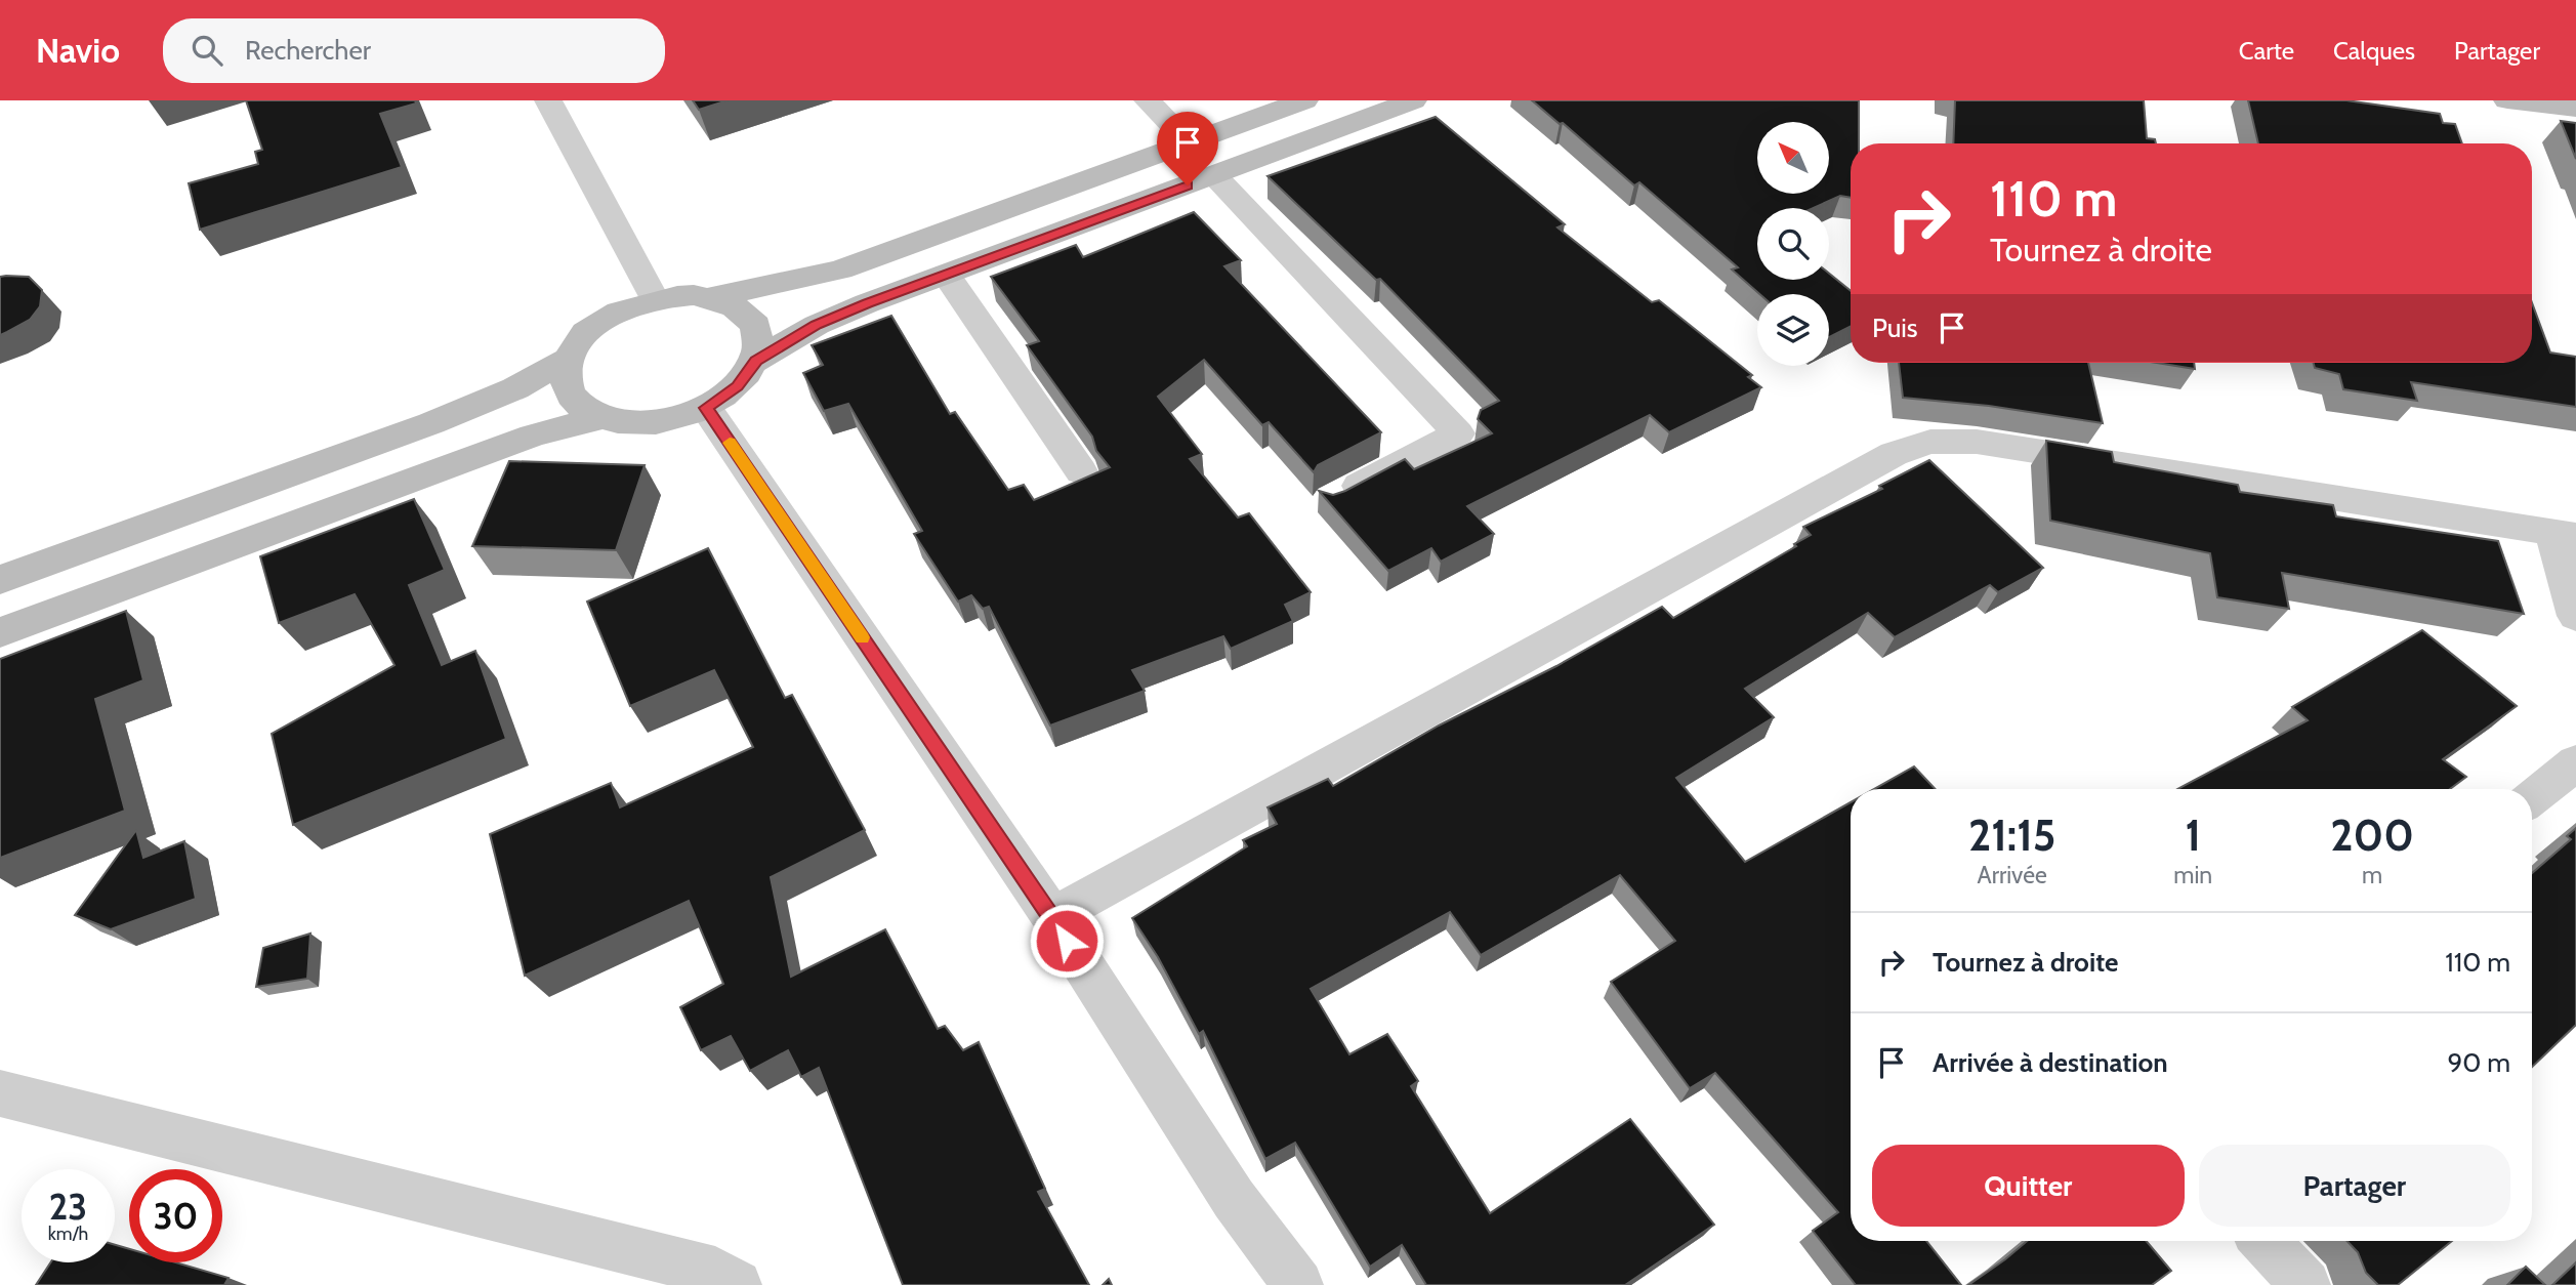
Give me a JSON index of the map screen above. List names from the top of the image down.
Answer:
{
  "north": "top left",
  "page": {
    "header": "Navio",
    "search": "Rechercher",
    "nav": ["Carte", "Calques", "Partager"],
    "turn": ["110 m", "Tournez à droite"],
    "then": "Puis",
    "eta": [
      "21:15",
      "Arrivée",
      "1",
      "min",
      "200",
      "m"
    ],
    "list": [
      {
        "name": "Tournez à droite",
        "value": "110 m"
      },
      {
        "name": "Arrivée à destination",
        "value": "90 m"
      }
    ],
    "buttons": ["Quitter", "Partager"],
    "speed": "23 km/h",
    "limit": "30"
  }
}
